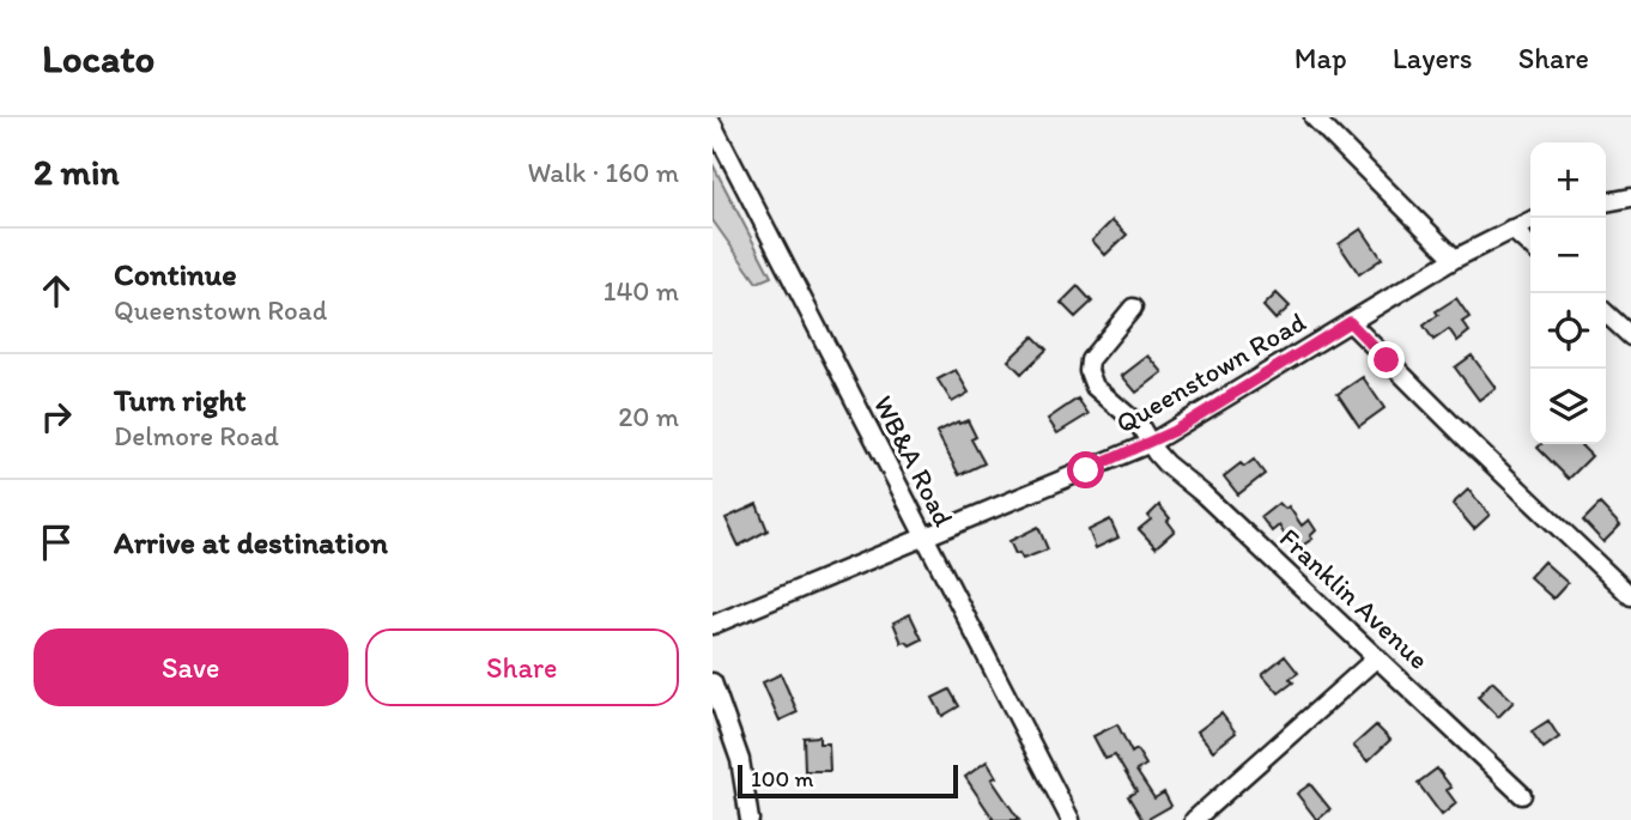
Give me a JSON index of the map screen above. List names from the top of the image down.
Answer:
{
  "streets": {
    "street": ["Queenstown Road", "WB&A Road", "Franklin Avenue"]
  },
  "crossings": [
    ["Queenstown Road", "WB&A Road"],
    ["Queenstown Road", "Franklin Avenue"]
  ],
  "scale_bar": "100 m",
  "page": {
    "header": "Locato",
    "nav": ["Map", "Layers", "Share"],
    "heading": ["2 min", "Walk · 160 m"],
    "map_buttons": ["+", "−"],
    "list": [
      ["Continue", "Queenstown Road", "140 m"],
      ["Turn right", "Delmore Road", "20 m"],
      "Arrive at destination"
    ],
    "buttons": ["Save", "Share"],
    "scale": "100 m"
  }
}
